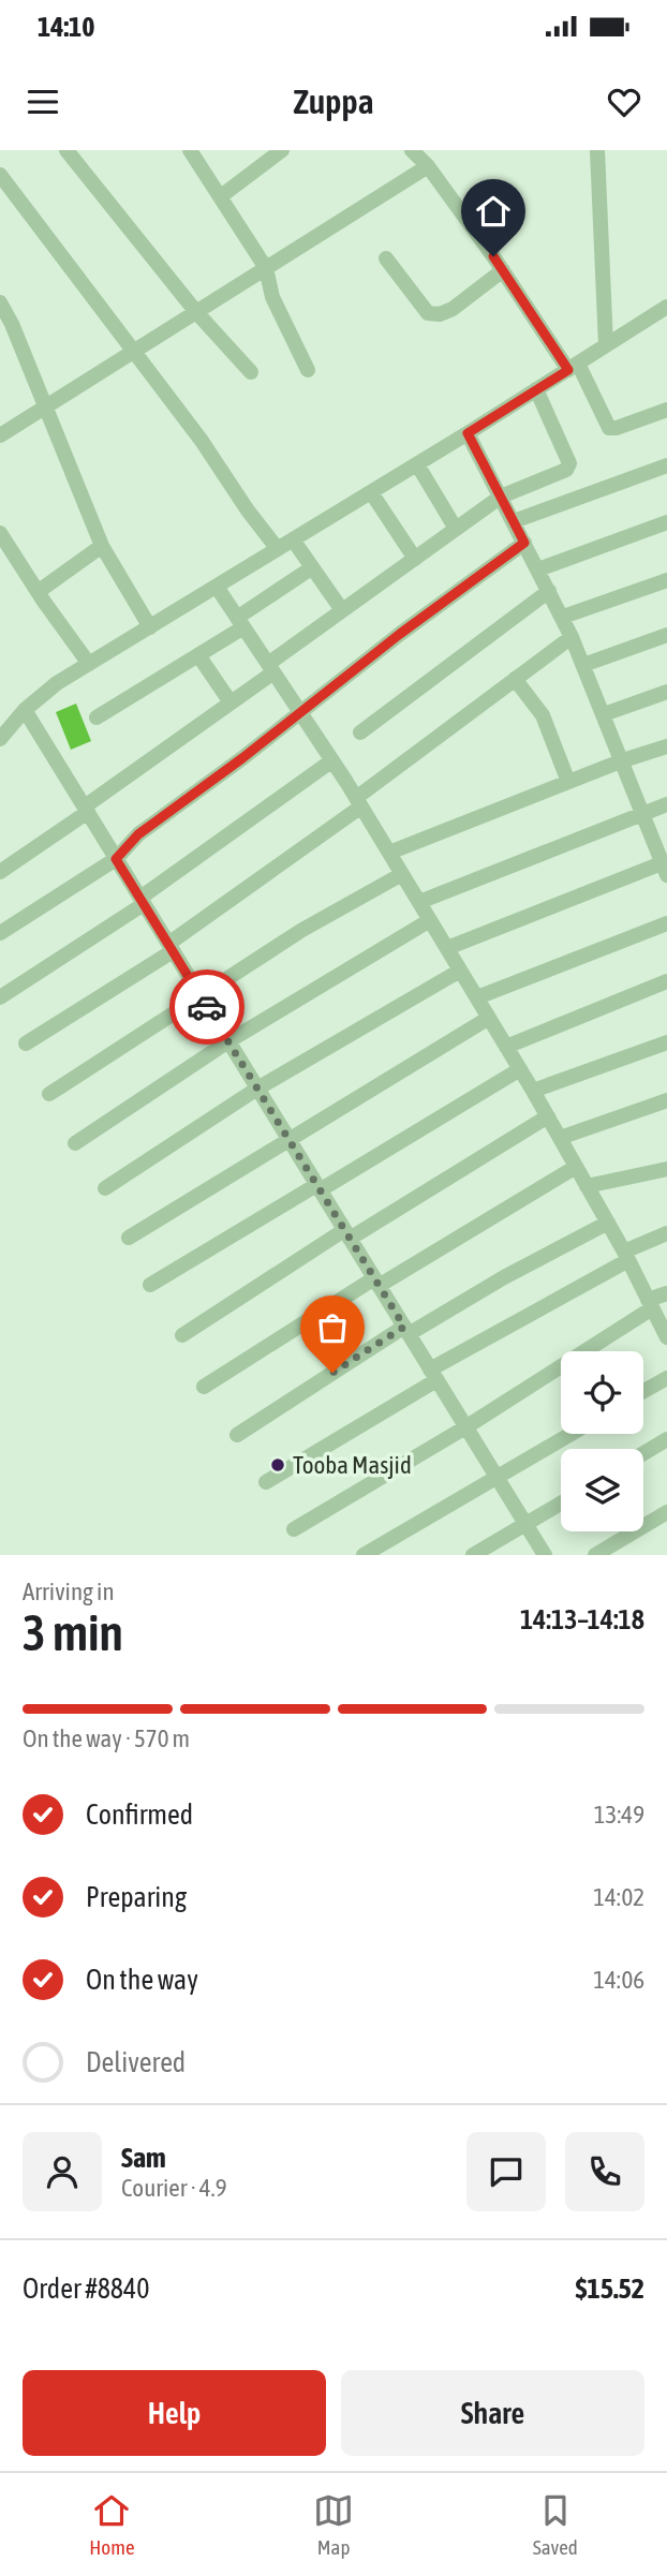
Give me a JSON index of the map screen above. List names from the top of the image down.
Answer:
{
  "places": ["Tooba Masjid"],
  "page": {
    "status": "14:10",
    "header": "Zuppa",
    "heading": ["3 min", "Arriving in", "14:13–14:18"],
    "panel": [
      "Sam",
      "Courier · 4.9",
      "Order #8840",
      "$15.52"
    ],
    "bar": "On the way · 570 m",
    "list": [
      ["Confirmed", "13:49"],
      ["Preparing", "14:02"],
      ["On the way", "14:06"],
      "Delivered"
    ],
    "buttons": ["Help", "Share"],
    "tabs": ["Home", "Map", "Saved"]
  }
}
